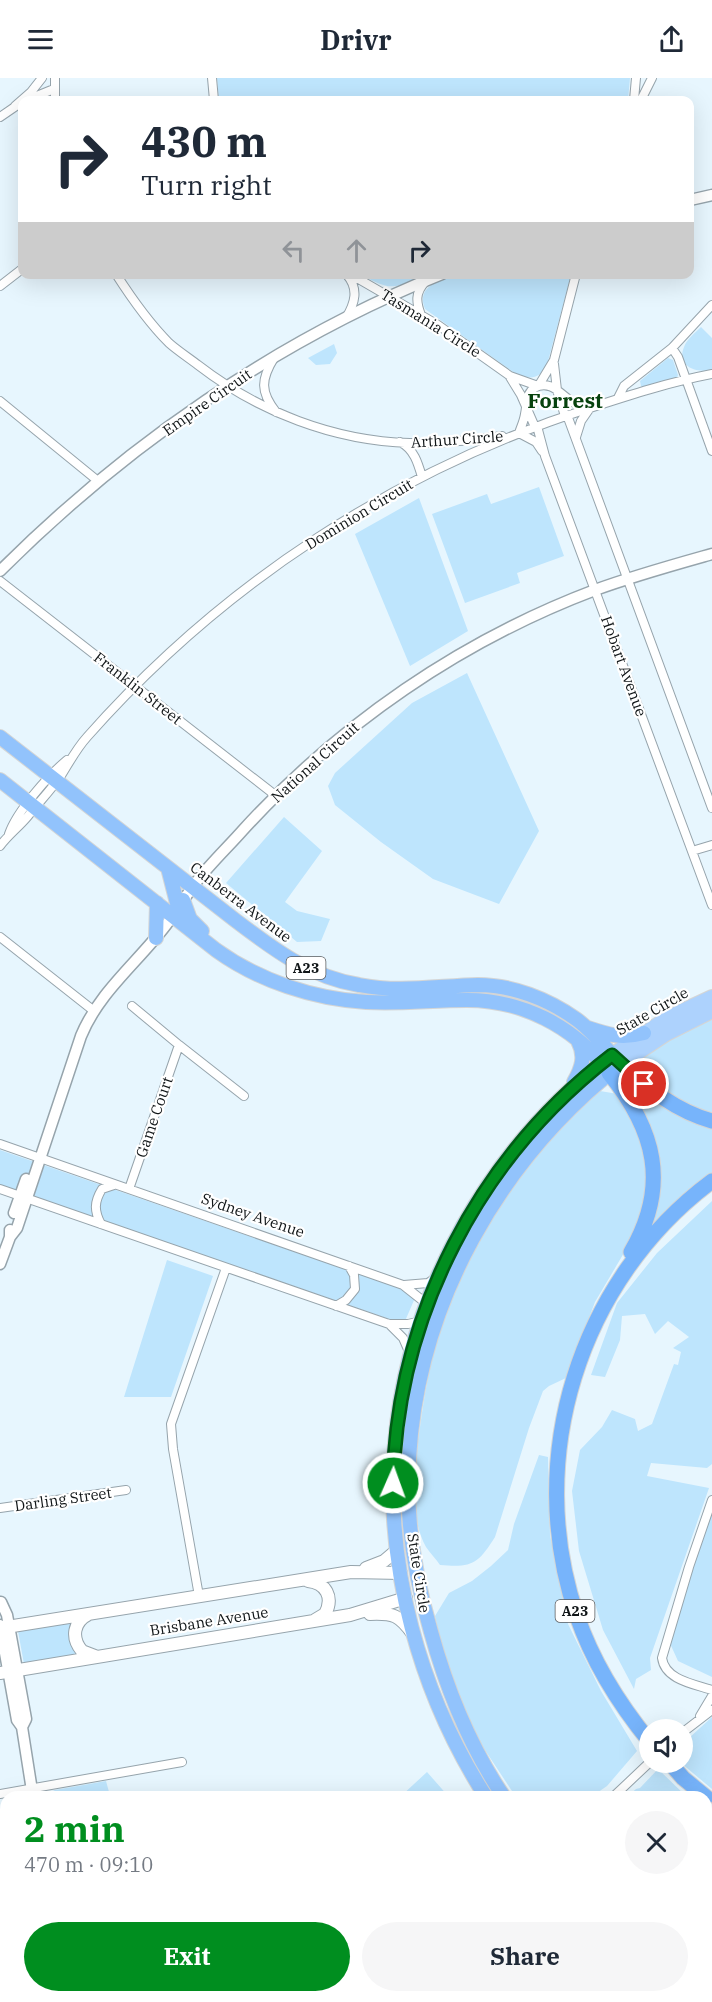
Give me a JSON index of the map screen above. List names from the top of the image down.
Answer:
{
  "streets": {
    "highway": [
      "Canberra Avenue",
      "A23",
      "State Circle",
      "Sydney Avenue",
      "Brisbane Avenue"
    ],
    "street": [
      "Tasmania Circle",
      "Empire Circuit",
      "Arthur Circle",
      "Dominion Circuit",
      "Hobart Avenue",
      "Franklin Street",
      "National Circuit",
      "Game Court",
      "Darling Street"
    ]
  },
  "crossings": [
    ["Tasmania Circle", "Empire Circuit"],
    ["Tasmania Circle", "Dominion Circuit"],
    ["Tasmania Circle", "Hobart Avenue"],
    ["Empire Circuit", "Arthur Circle"],
    ["Arthur Circle", "Dominion Circuit"],
    ["Dominion Circuit", "Hobart Avenue"],
    ["Dominion Circuit", "Franklin Street"],
    ["Dominion Circuit", "Canberra Avenue"],
    ["Hobart Avenue", "National Circuit"],
    ["Franklin Street", "National Circuit"],
    ["National Circuit", "Canberra Avenue"],
    ["National Circuit", "A23"],
    ["National Circuit", "Sydney Avenue"],
    ["Canberra Avenue", "A23"],
    ["Canberra Avenue", "State Circle"],
    ["A23", "State Circle"],
    ["State Circle", "Sydney Avenue"],
    ["State Circle", "Brisbane Avenue"],
    ["Game Court", "Sydney Avenue"]
  ],
  "districts": ["Forrest"],
  "page": {
    "header": "Drivr",
    "turn": ["430 m", "Turn right"],
    "heading": ["2 min", "470 m · 09:10"],
    "buttons": ["Exit", "Share"]
  }
}
